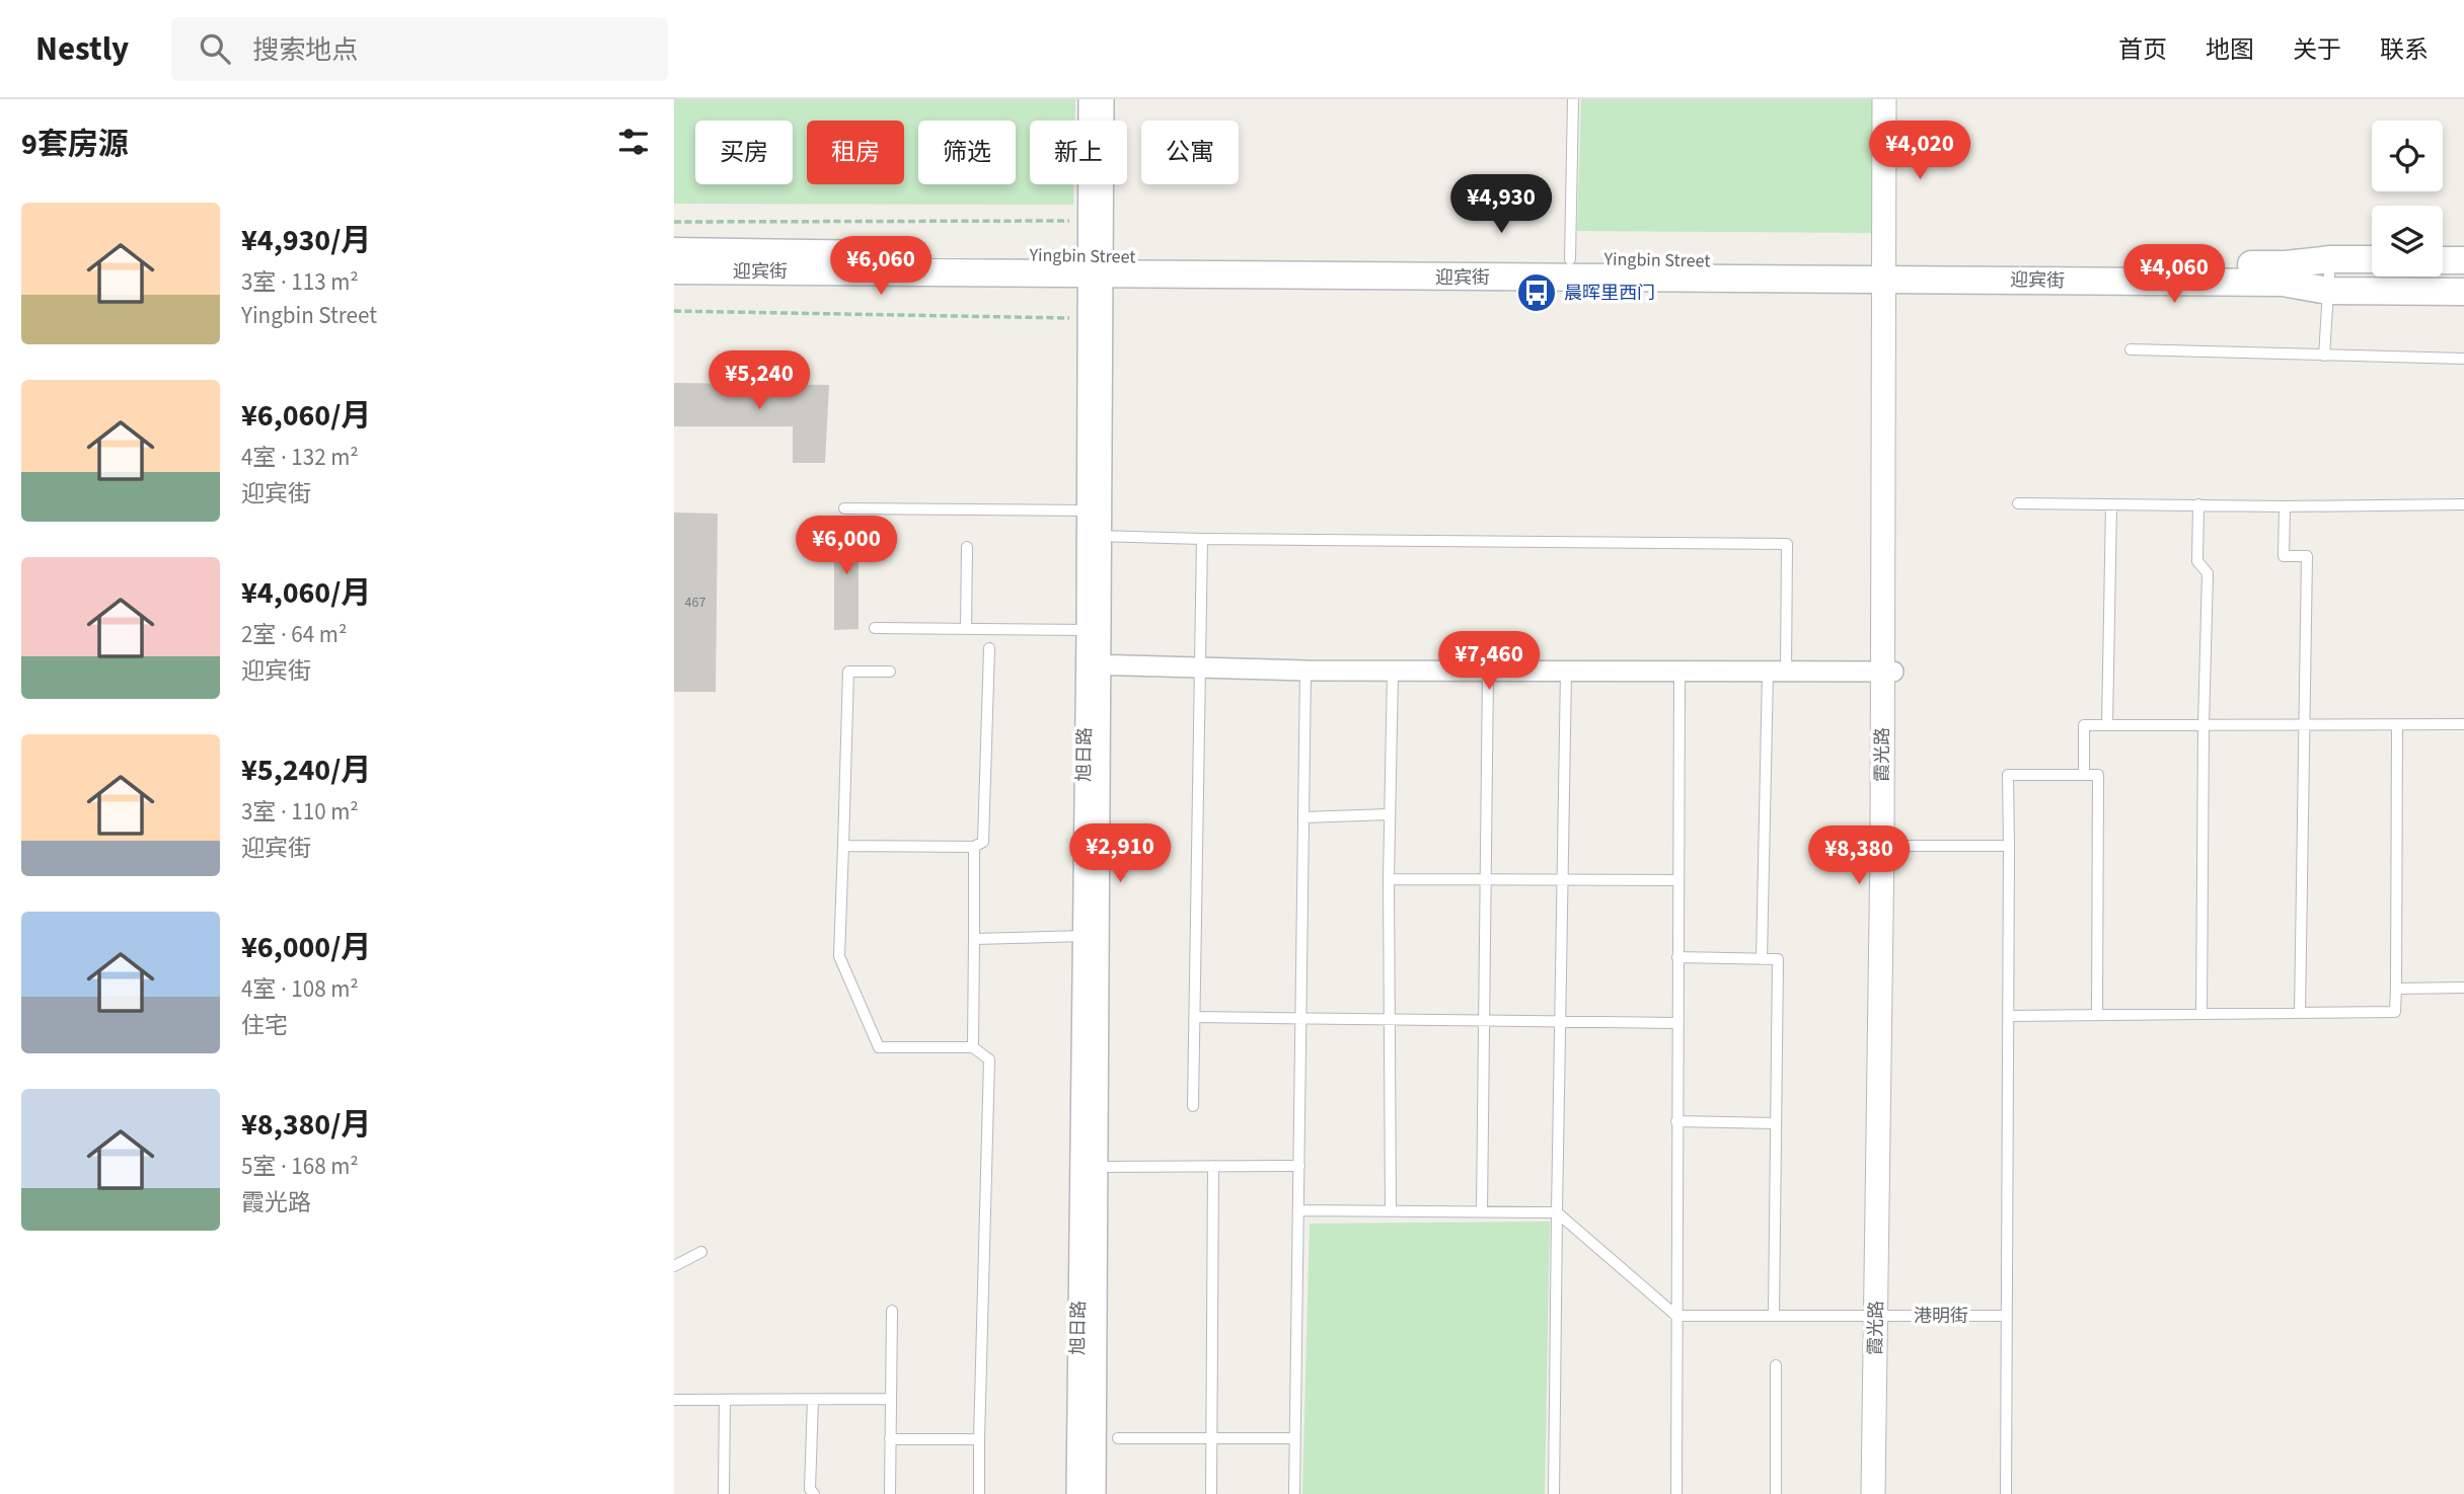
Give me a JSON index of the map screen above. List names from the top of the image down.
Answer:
{
  "streets": {
    "main road": ["Yingbin Street", "迎宾街"],
    "street": ["旭日路", "霞光路"],
    "lane": ["港明街"]
  },
  "crossings": [
    ["Yingbin Street", "迎宾街"],
    ["Yingbin Street", "旭日路"],
    ["Yingbin Street", "霞光路"],
    ["迎宾街", "旭日路"],
    ["迎宾街", "霞光路"],
    ["霞光路", "港明街"]
  ],
  "places": {
    "bus stop": ["晨晖里西门"]
  },
  "house_numbers": ["467"],
  "page": {
    "header": "Nestly",
    "search": "搜索地点",
    "nav": [
      "首页",
      "地图",
      "关于",
      "联系"
    ],
    "heading": "9套房源",
    "price": [
      "¥4,020",
      "¥4,930",
      "¥6,060",
      "¥4,060",
      "¥5,240",
      "¥6,000",
      "¥7,460",
      "¥2,910",
      "¥8,380"
    ],
    "chip": [
      "买房",
      "租房",
      "筛选",
      "新上",
      "公寓"
    ],
    "list": [
      {
        "name": "¥4,930/月",
        "note": "3室 · 113 m² · Yingbin Street"
      },
      {
        "name": "¥6,060/月",
        "note": "4室 · 132 m² · 迎宾街"
      },
      {
        "name": "¥4,060/月",
        "note": "2室 · 64 m² · 迎宾街"
      },
      {
        "name": "¥5,240/月",
        "note": "3室 · 110 m² · 迎宾街"
      },
      {
        "name": "¥6,000/月",
        "note": "4室 · 108 m² · 住宅"
      },
      {
        "name": "¥8,380/月",
        "note": "5室 · 168 m² · 霞光路"
      }
    ]
  }
}
